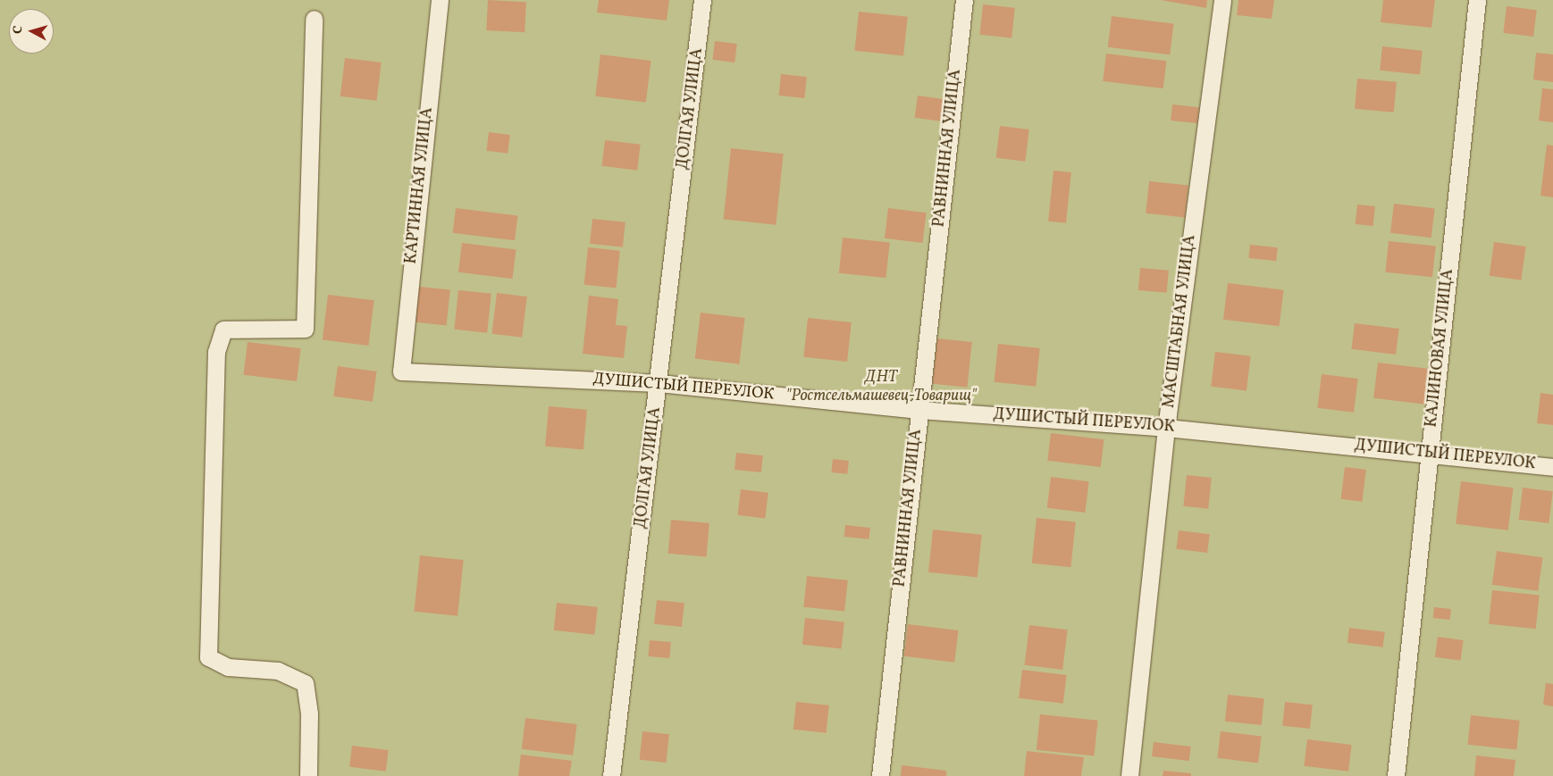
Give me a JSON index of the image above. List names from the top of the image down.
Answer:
{
  "streets": {
    "lane": [
      "ДОЛГАЯ УЛИЦА",
      "РАВНИННАЯ УЛИЦА",
      "КАРТИННАЯ УЛИЦА",
      "МАСШТАБНАЯ УЛИЦА",
      "КАЛИНОВАЯ УЛИЦА",
      "ДУШИСТЫЙ ПЕРЕУЛОК"
    ]
  },
  "crossings": [
    ["ДОЛГАЯ УЛИЦА", "ДУШИСТЫЙ ПЕРЕУЛОК"],
    ["РАВНИННАЯ УЛИЦА", "ДУШИСТЫЙ ПЕРЕУЛОК"],
    ["КАРТИННАЯ УЛИЦА", "ДУШИСТЫЙ ПЕРЕУЛОК"],
    ["МАСШТАБНАЯ УЛИЦА", "ДУШИСТЫЙ ПЕРЕУЛОК"],
    ["КАЛИНОВАЯ УЛИЦА", "ДУШИСТЫЙ ПЕРЕУЛОК"]
  ],
  "parks": ["ДНТ \"Ростсельмашевец-Товарищ\""],
  "north": "left"
}
